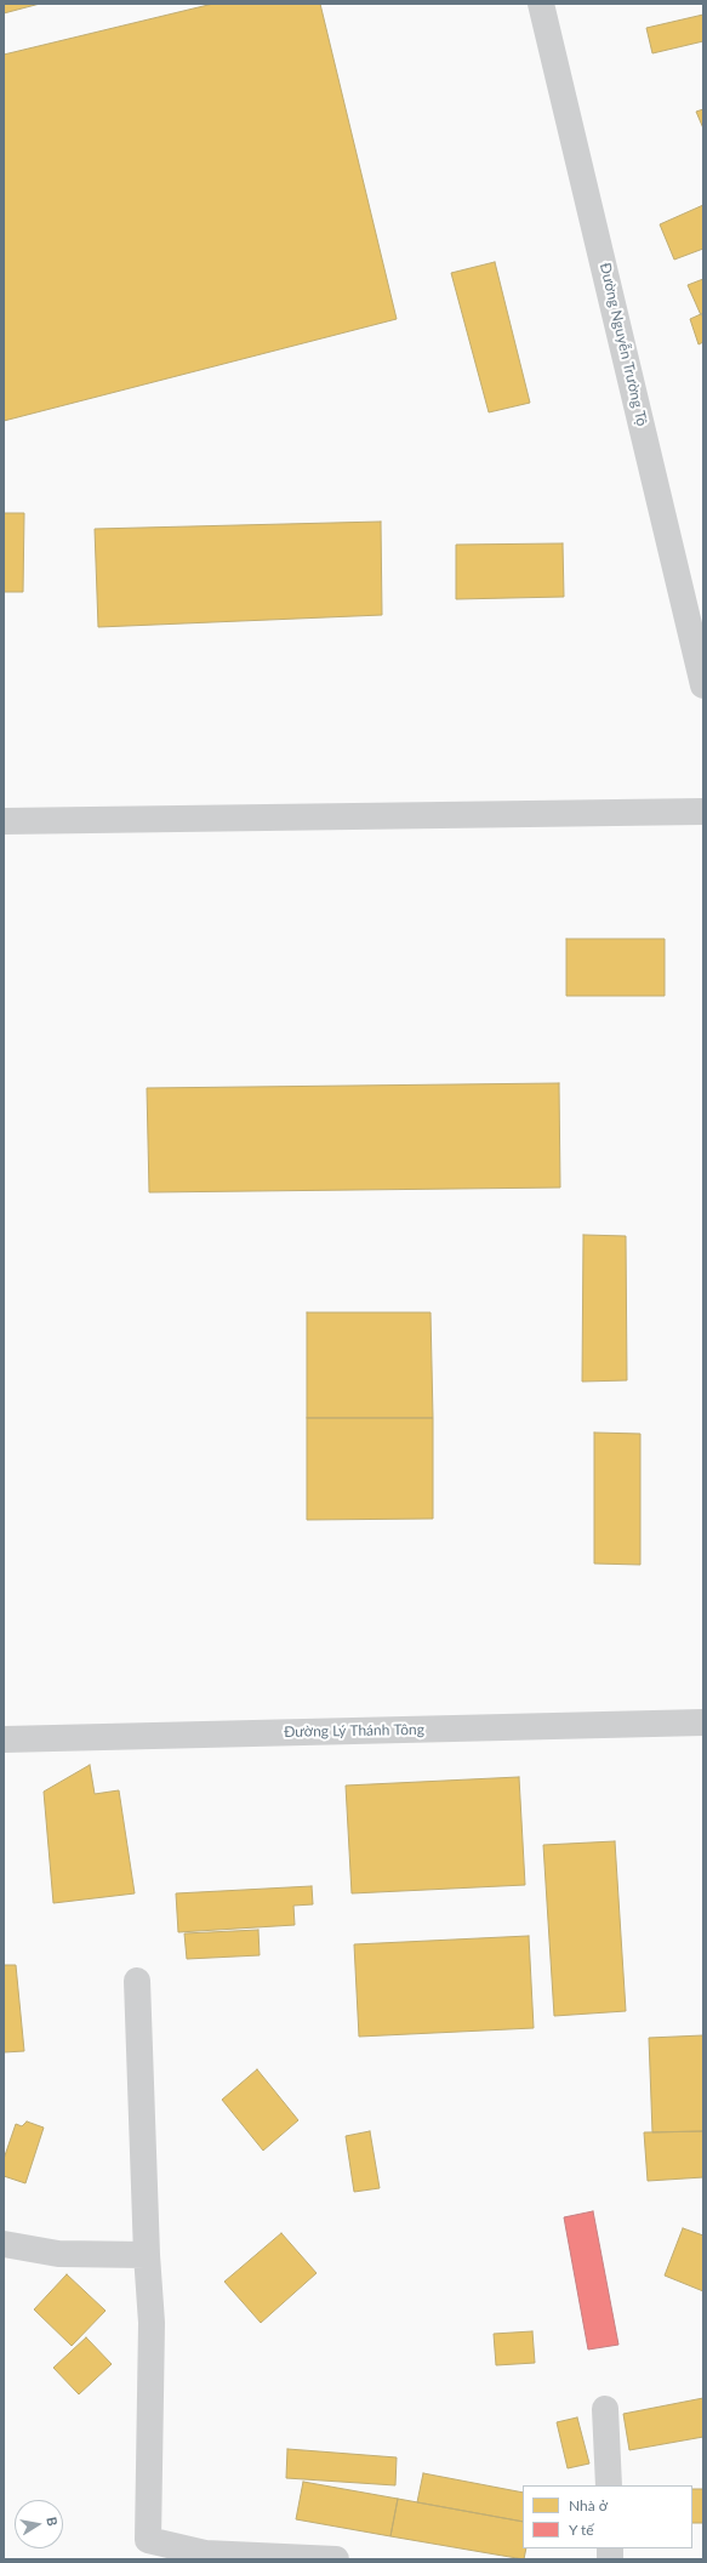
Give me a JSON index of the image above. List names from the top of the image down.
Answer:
{
  "streets": {
    "street": ["Đường Nguyễn Trường Tộ", "Đường Lý Thánh Tông"]
  },
  "legend": ["Nhà ở", "Y tế"],
  "north": "right"
}
